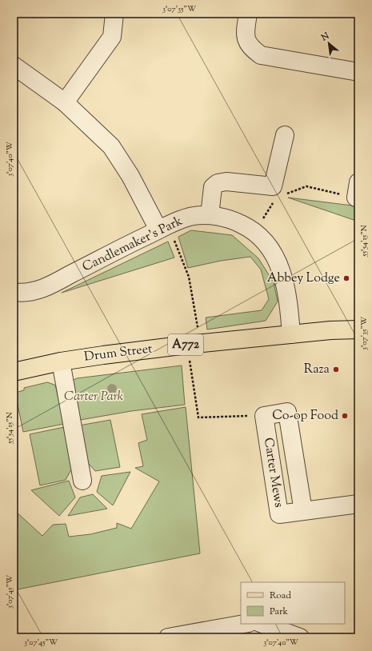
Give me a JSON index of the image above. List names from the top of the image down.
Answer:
{
  "streets": {
    "main road": ["A772", "Drum Street"],
    "street": ["Candlemaker's Park", "Carter Mews"]
  },
  "crossings": [
    ["Candlemaker's Park", "Drum Street"]
  ],
  "parks": ["Carter Park"],
  "places": ["Abbey Lodge", "Raza", "Co-op Food"],
  "legend": ["Road", "Park"],
  "north": "top left",
  "coordinates": [
    "3°07'35\"W",
    "3°07'40\"W",
    "55°54'15\"N",
    "3°07'45\"W"
  ]
}
